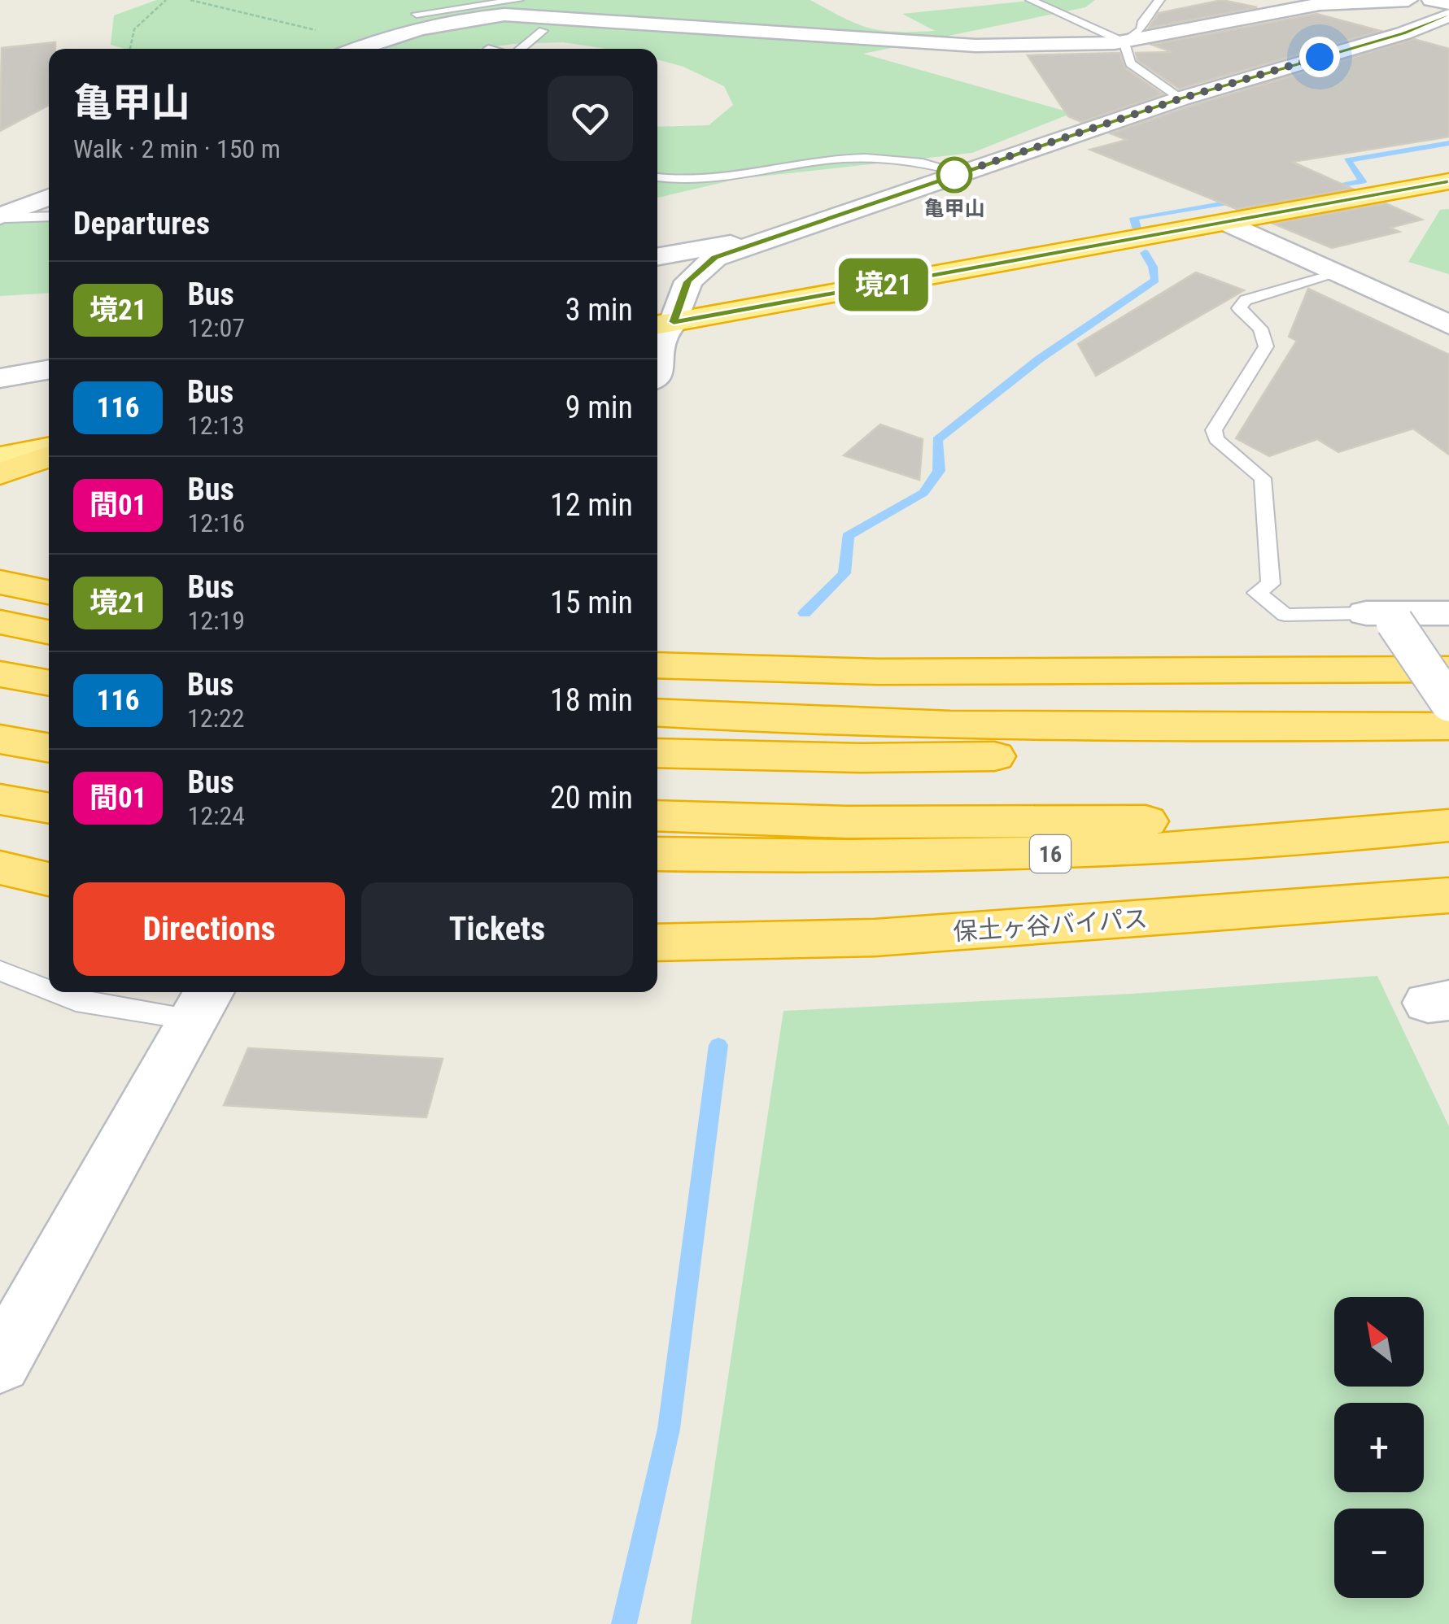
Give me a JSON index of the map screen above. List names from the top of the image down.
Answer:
{
  "streets": {
    "highway": ["16", "保土ヶ谷バイパス"]
  },
  "places": ["亀甲山"],
  "lines": ["bus line 境21"],
  "north": "top left",
  "page": {
    "on_map": "境21",
    "heading": [
      ["亀甲山", "Walk · 2 min · 150 m"],
      "Departures"
    ],
    "list": [
      {
        "mark": "境21",
        "name": "Bus",
        "note": "12:07",
        "value": "3 min"
      },
      {
        "mark": "116",
        "name": "Bus",
        "note": "12:13",
        "value": "9 min"
      },
      {
        "mark": "間01",
        "name": "Bus",
        "note": "12:16",
        "value": "12 min"
      },
      {
        "mark": "境21",
        "name": "Bus",
        "note": "12:19",
        "value": "15 min"
      },
      {
        "mark": "116",
        "name": "Bus",
        "note": "12:22",
        "value": "18 min"
      },
      {
        "mark": "間01",
        "name": "Bus",
        "note": "12:24",
        "value": "20 min"
      }
    ],
    "buttons": ["Directions", "Tickets"],
    "map_buttons": ["+", "−"]
  }
}
